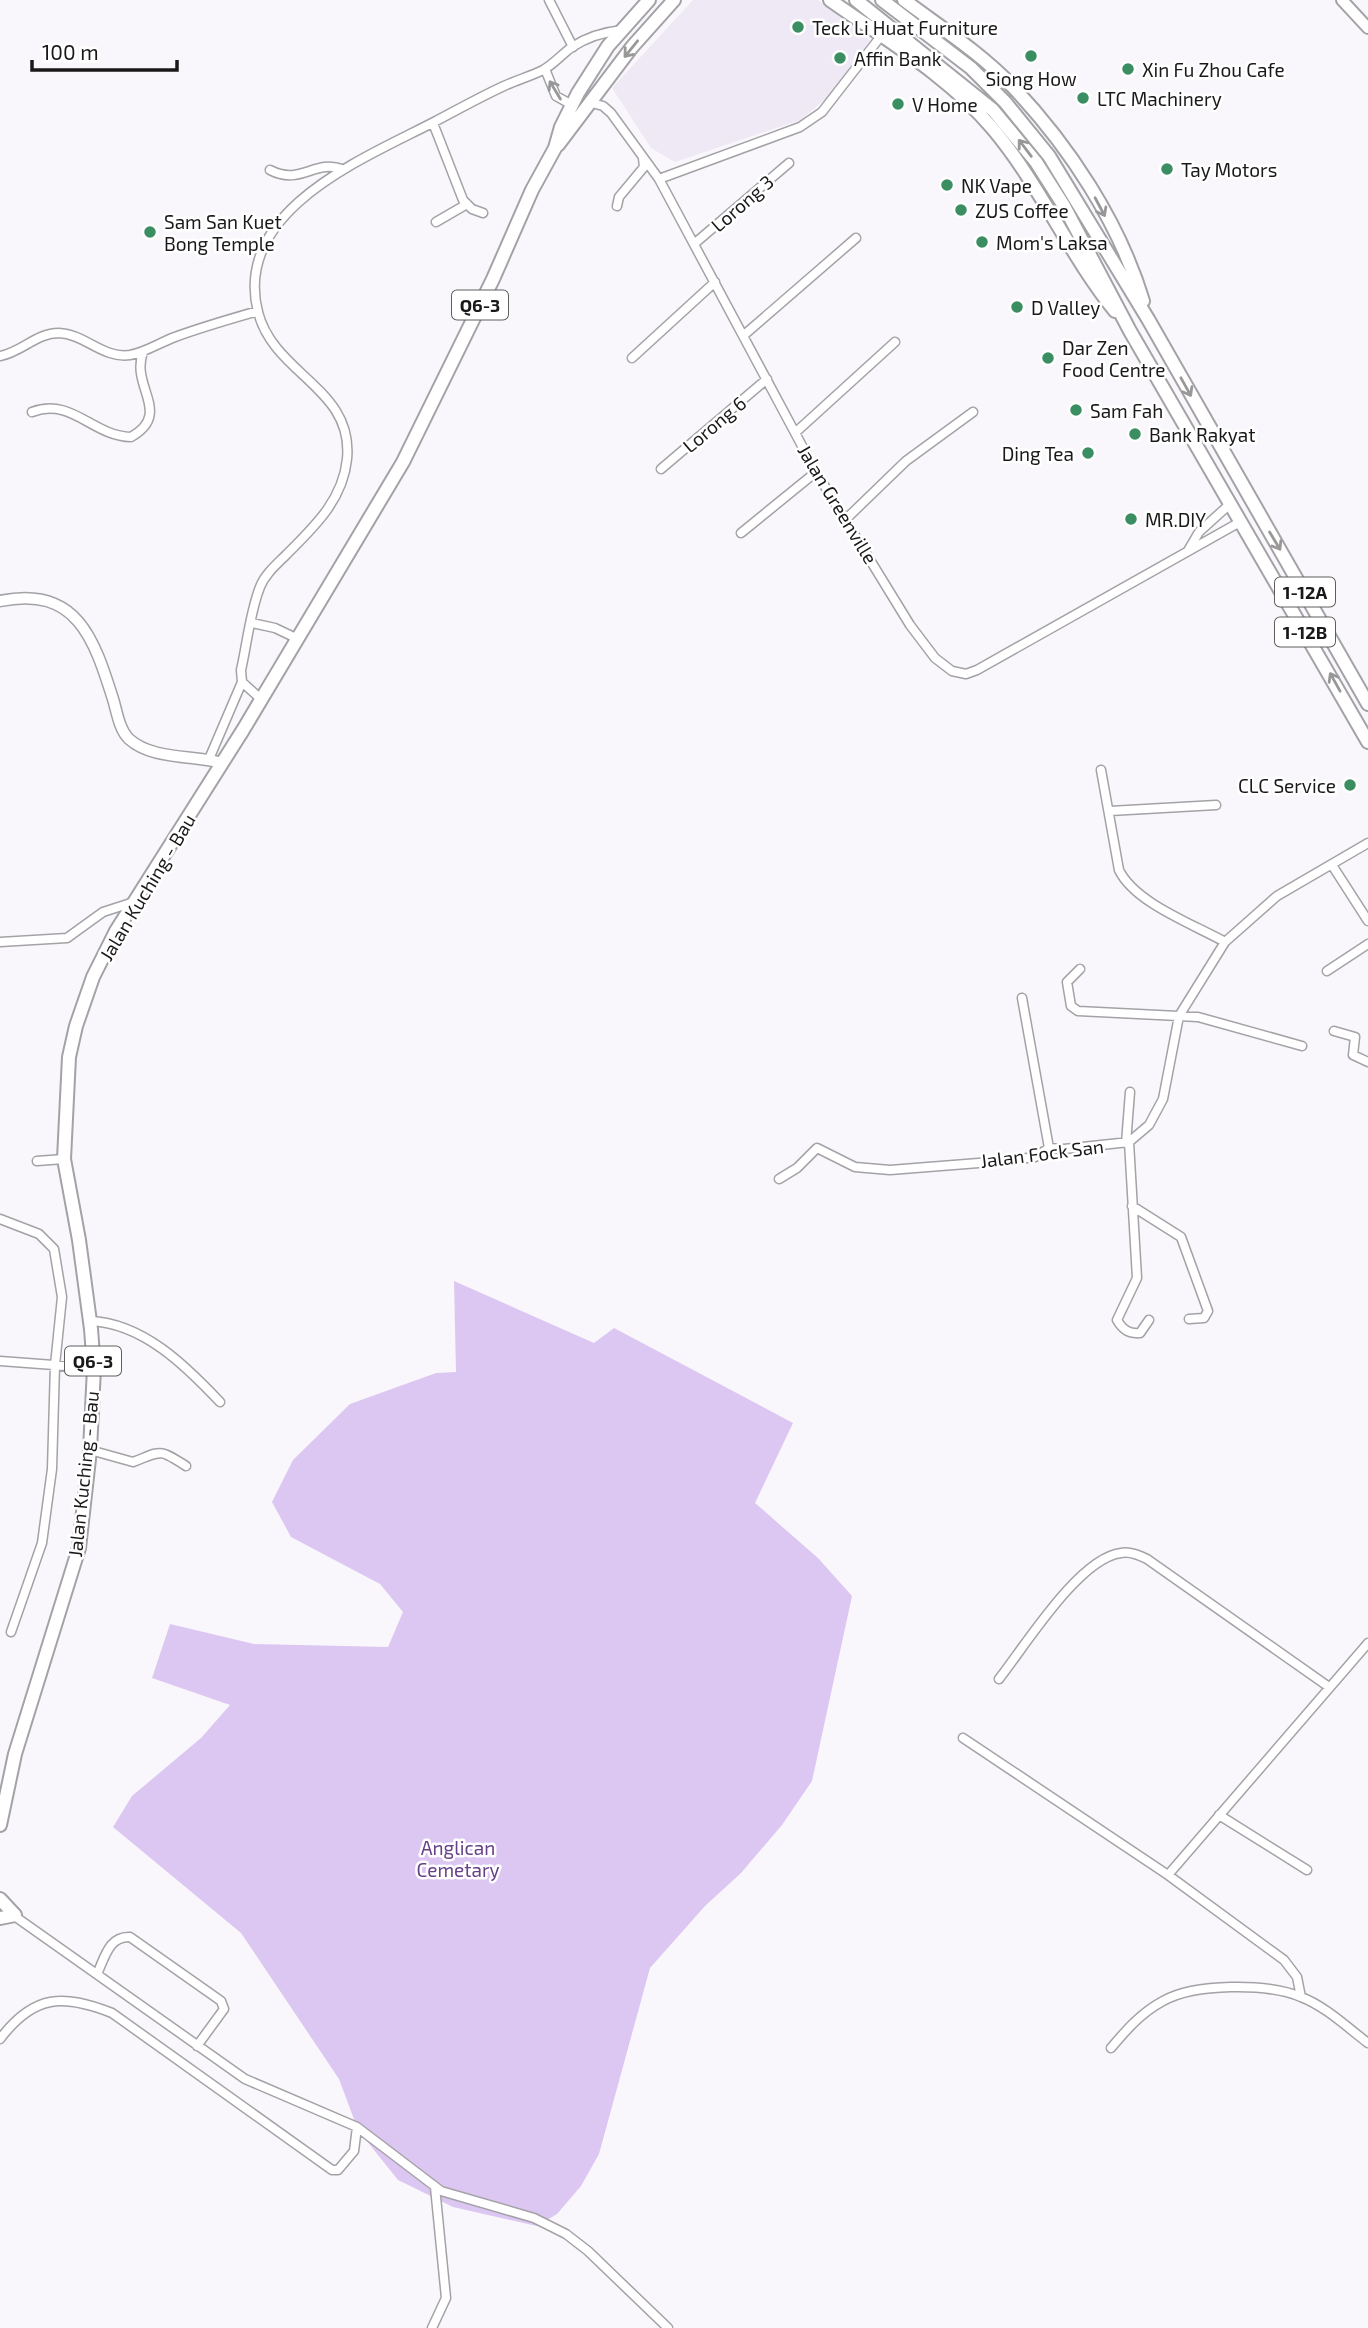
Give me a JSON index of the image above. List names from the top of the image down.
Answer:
{
  "streets": {
    "main road": [
      "Q6-3",
      "1-12A",
      "1-12B",
      "Jalan Kuching - Bau"
    ],
    "street": [
      "Lorong 3",
      "Lorong 6",
      "Jalan Greenville",
      "Jalan Fock San"
    ]
  },
  "crossings": [
    ["Lorong 3", "Jalan Greenville"],
    ["Lorong 6", "Jalan Greenville"],
    ["Jalan Greenville", "1-12B"],
    ["Jalan Greenville", "Jalan Kuching - Bau"]
  ],
  "parks": ["Anglican Cemetary"],
  "places": [
    "Teck Li Huat Furniture",
    "Siong How",
    "Affin Bank",
    "Xin Fu Zhou Cafe",
    "LTC Machinery",
    "V Home",
    "Tay Motors",
    "NK Vape",
    "ZUS Coffee",
    "Sam San Kuet Bong Temple",
    "Mom's Laksa",
    "D Valley",
    "Dar Zen Food Centre",
    "Sam Fah",
    "Bank Rakyat",
    "Ding Tea",
    "MR.DIY",
    "CLC Service"
  ],
  "scale_bar": "100 m"
}
